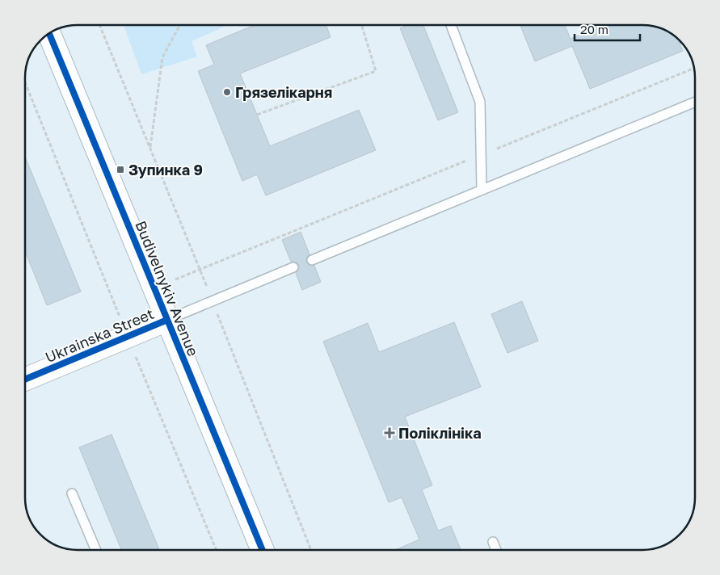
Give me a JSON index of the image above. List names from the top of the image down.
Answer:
{
  "streets": {
    "street": ["Budivelnykiv Avenue", "Ukrainska Street"]
  },
  "crossings": [
    ["Budivelnykiv Avenue", "Ukrainska Street"]
  ],
  "places": {
    "other": ["Грязелікарня"],
    "transit": ["Зупинка 9"],
    "health": ["Поліклініка"]
  },
  "scale_bar": "20 m"
}
